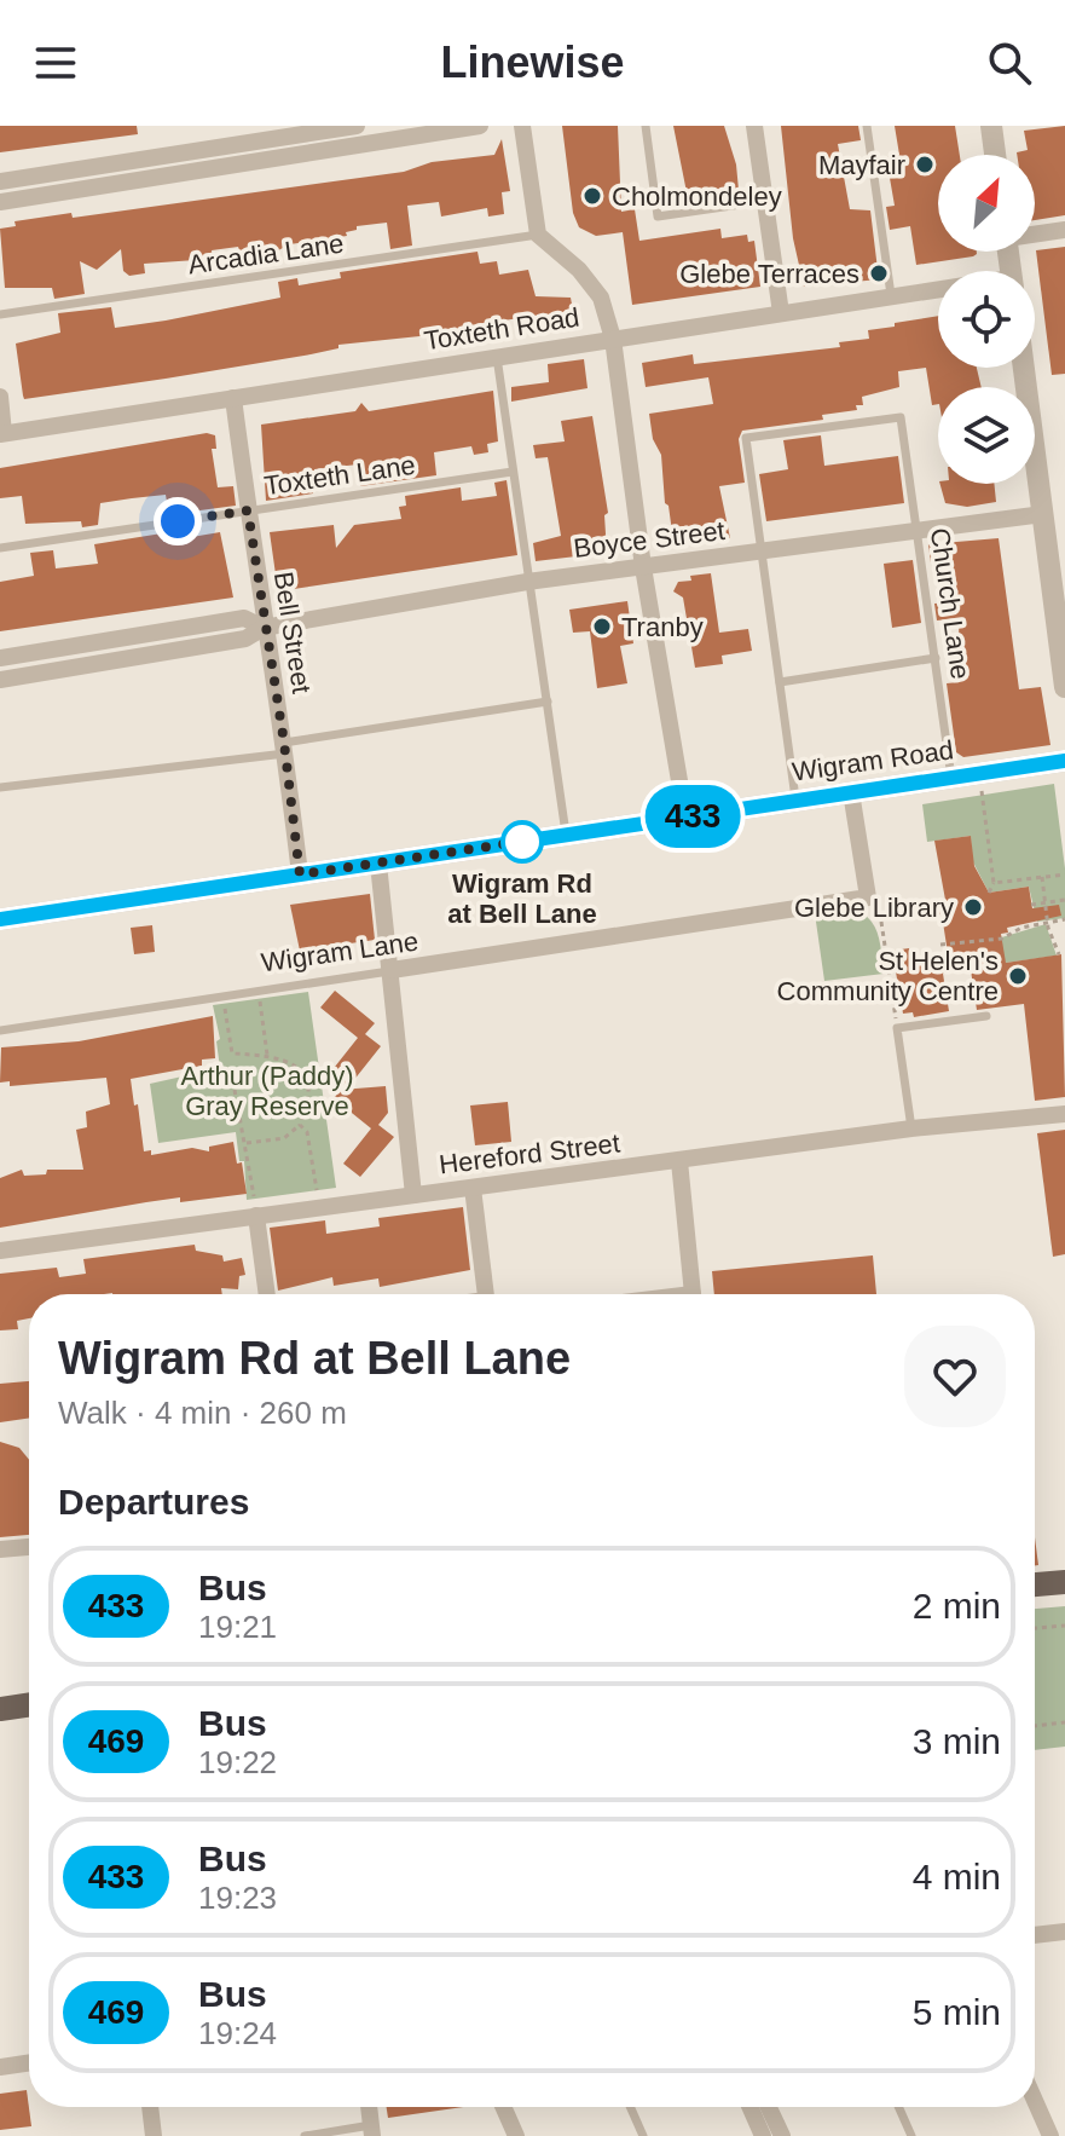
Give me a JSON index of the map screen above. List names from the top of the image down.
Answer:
{
  "streets": {
    "street": [
      "Toxteth Road",
      "Boyce Street",
      "Bell Street",
      "Wigram Road",
      "Wigram Lane",
      "Hereford Street"
    ],
    "lane": ["Arcadia Lane", "Toxteth Lane", "Church Lane"]
  },
  "crossings": [
    ["Toxteth Road", "Bell Street"],
    ["Toxteth Lane", "Bell Street"],
    ["Boyce Street", "Church Lane"],
    ["Boyce Street", "Bell Street"],
    ["Church Lane", "Wigram Road"],
    ["Bell Street", "Wigram Road"],
    ["Wigram Road", "Wigram Lane"]
  ],
  "parks": ["Arthur (Paddy) Gray Reserve"],
  "places": [
    "Mayfair",
    "Cholmondeley",
    "Glebe Terraces",
    "Tranby",
    "Wigram Rd at Bell Lane",
    "Glebe Library",
    "St Helen's Community Centre"
  ],
  "lines": ["bus line 433"],
  "north": "top right",
  "page": {
    "header": "Linewise",
    "on_map": "433",
    "heading": [
      ["Wigram Rd at Bell Lane", "Walk · 4 min · 260 m"],
      "Departures"
    ],
    "list": [
      {
        "mark": "433",
        "name": "Bus",
        "note": "19:21",
        "value": "2 min"
      },
      {
        "mark": "469",
        "name": "Bus",
        "note": "19:22",
        "value": "3 min"
      },
      {
        "mark": "433",
        "name": "Bus",
        "note": "19:23",
        "value": "4 min"
      },
      {
        "mark": "469",
        "name": "Bus",
        "note": "19:24",
        "value": "5 min"
      }
    ]
  }
}
